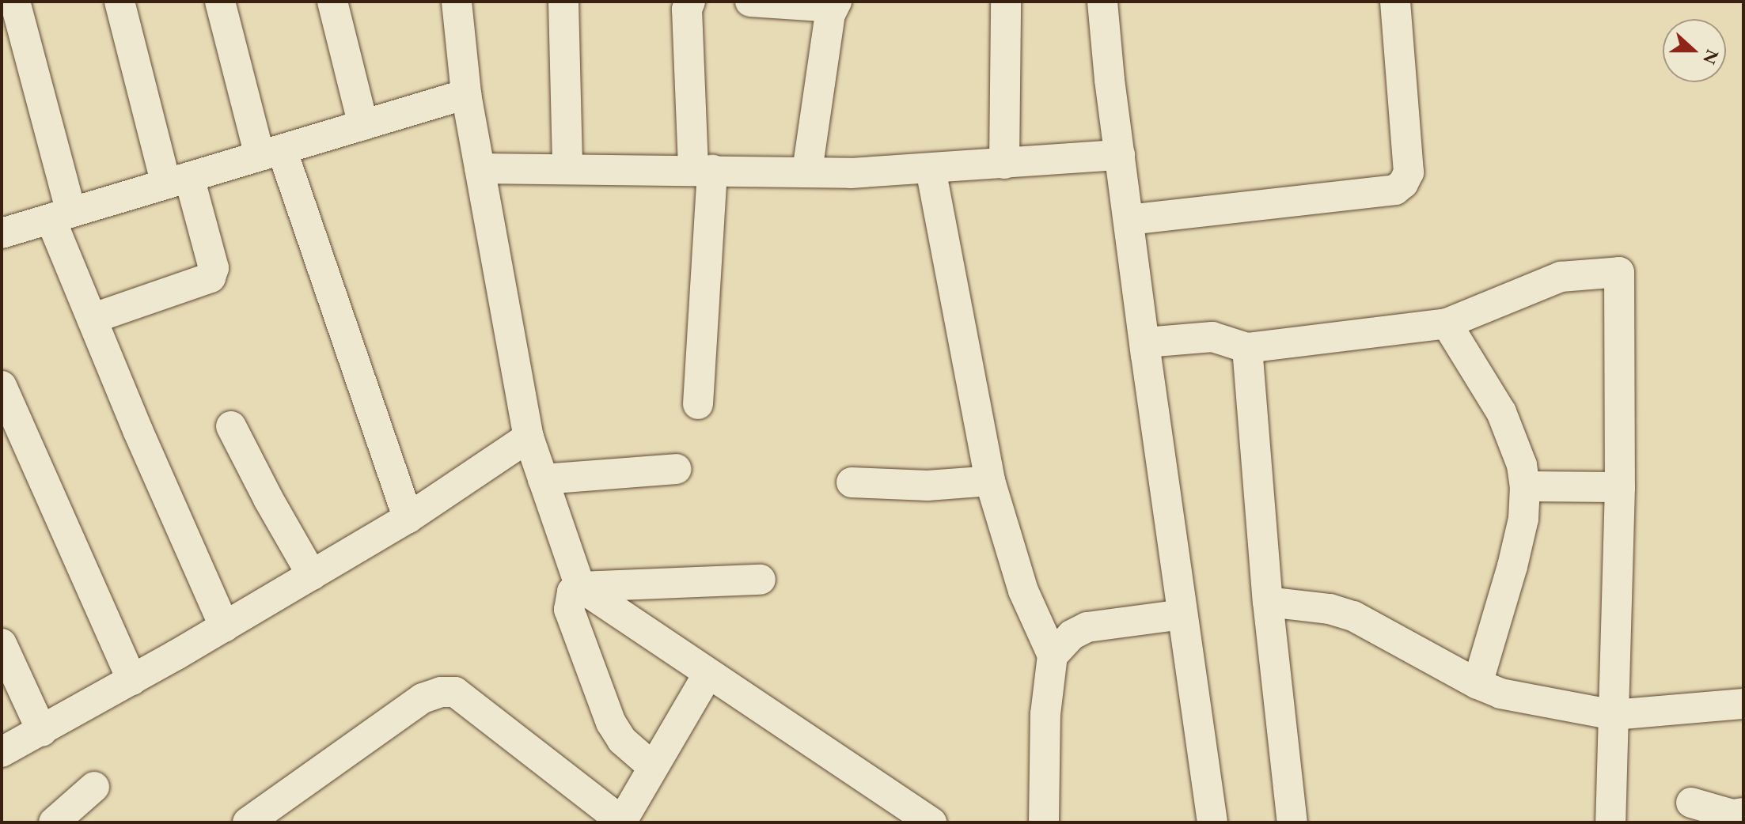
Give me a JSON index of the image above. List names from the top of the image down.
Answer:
{
  "north": "right"
}
